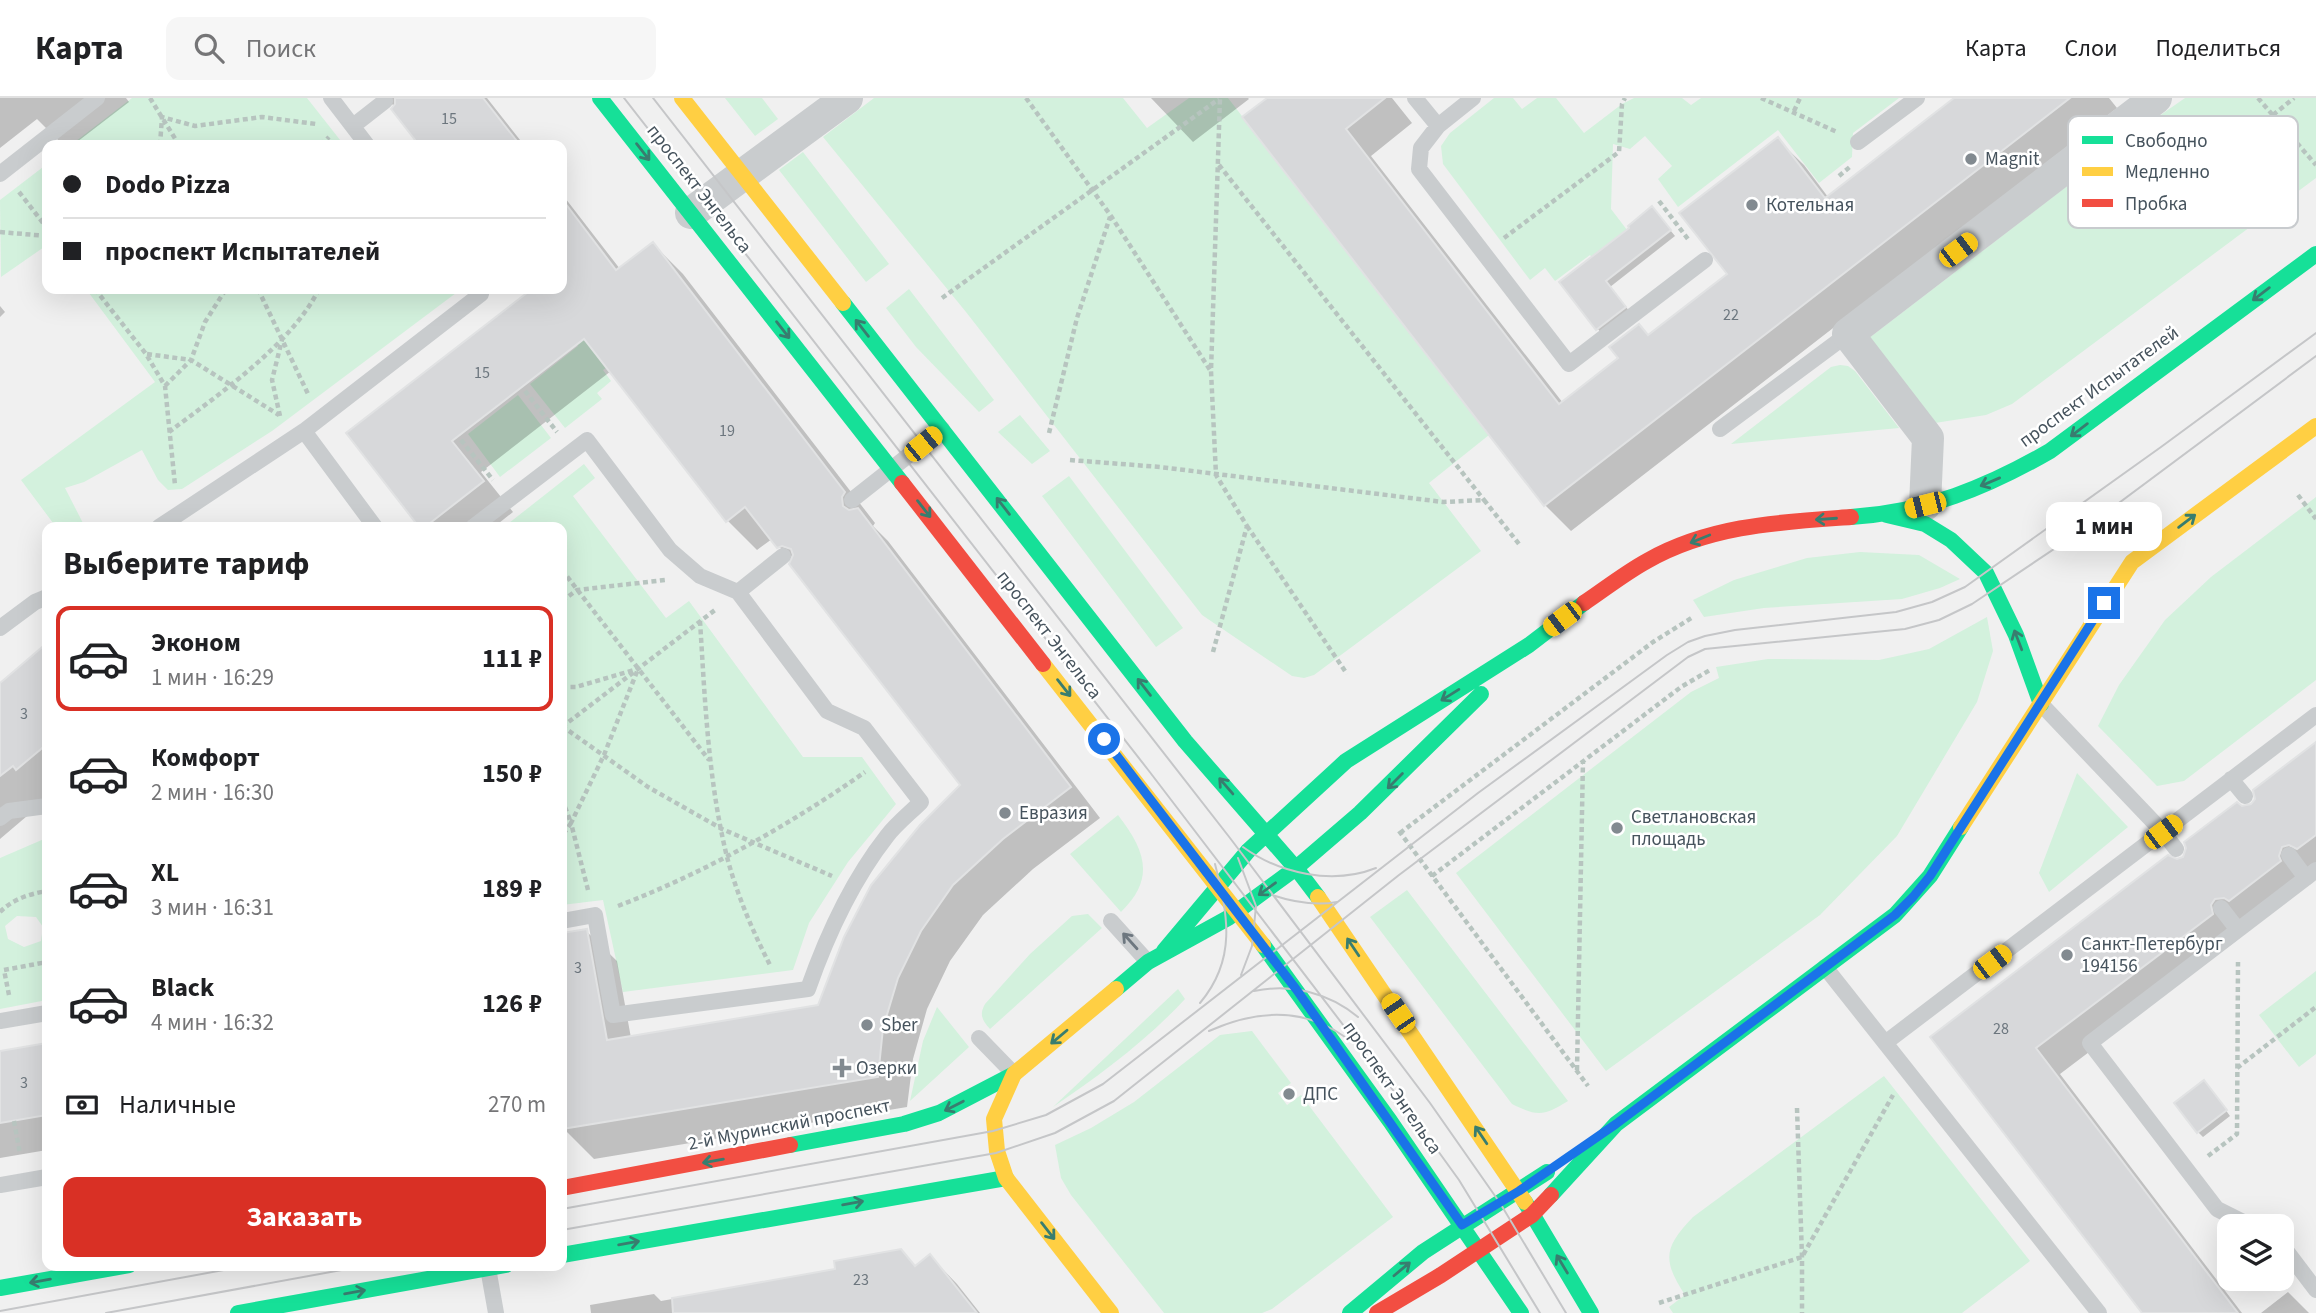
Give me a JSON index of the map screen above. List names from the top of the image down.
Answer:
{
  "streets": {
    "main road": ["проспект Энгельса", "проспект Испытателей", "2-й Муринский проспект"]
  },
  "places": {
    "other": [
      "Magnit",
      "Котельная",
      "Евразия",
      "Светлановская площадь",
      "Санкт-Петербург 194156",
      "Sber",
      "ДПС"
    ],
    "health": ["Озерки"]
  },
  "house_numbers": [
    "15",
    "22",
    "15",
    "19",
    "3",
    "3",
    "28",
    "3",
    "23"
  ],
  "legend": ["Свободно", "Медленно", "Пробка"],
  "page": {
    "header": "Карта",
    "search": "Поиск",
    "nav": ["Карта", "Слои", "Поделиться"],
    "banner": ["Dodo Pizza", "проспект Испытателей"],
    "bubble": "1 мин",
    "heading": "Выберите тариф",
    "list": [
      {
        "name": "Эконом",
        "note": "1 мин · 16:29",
        "value": "111 ₽"
      },
      {
        "name": "Комфорт",
        "note": "2 мин · 16:30",
        "value": "150 ₽"
      },
      {
        "name": "XL",
        "note": "3 мин · 16:31",
        "value": "189 ₽"
      },
      {
        "name": "Black",
        "note": "4 мин · 16:32",
        "value": "126 ₽"
      }
    ],
    "pay": ["Наличные", "270 m"],
    "buttons": "Заказать"
  }
}
